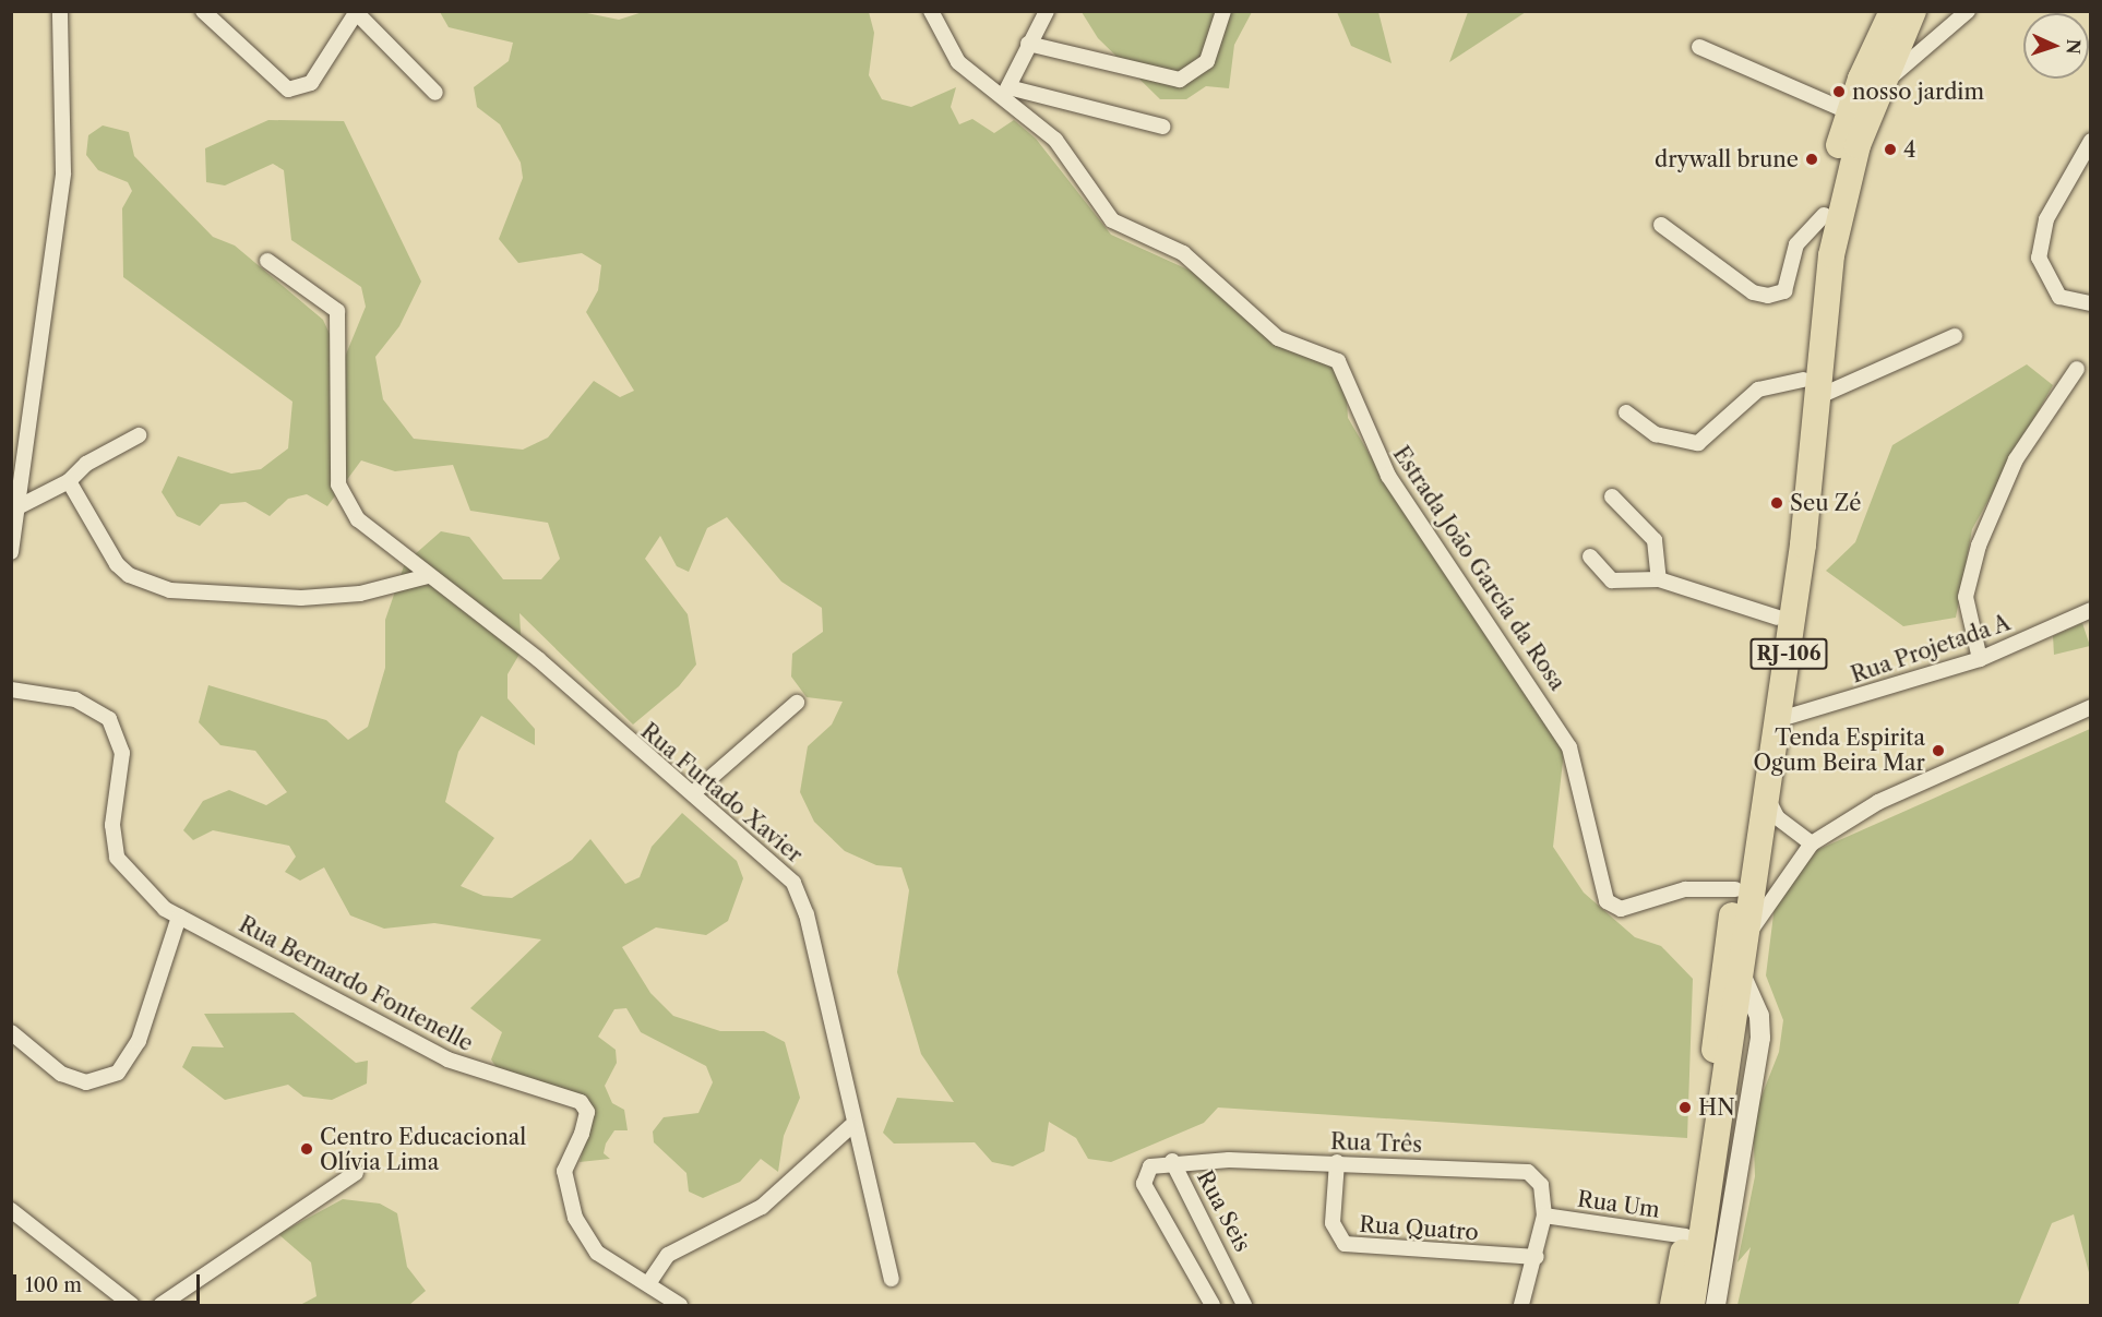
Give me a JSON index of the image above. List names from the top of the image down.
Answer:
{
  "streets": {
    "highway": ["RJ-106"],
    "street": [
      "Estrada João García da Rosa",
      "Rua Projetada A",
      "Rua Furtado Xavier",
      "Rua Bernardo Fontenelle",
      "Rua Três",
      "Rua Um",
      "Rua Seis",
      "Rua Quatro"
    ]
  },
  "crossings": [
    ["Estrada João García da Rosa", "RJ-106"],
    ["Rua Projetada A", "RJ-106"],
    ["RJ-106", "Rua Um"],
    ["Rua Três", "Rua Um"],
    ["Rua Três", "Rua Seis"],
    ["Rua Três", "Rua Quatro"]
  ],
  "places": [
    "nosso jardim",
    "4",
    "drywall brune",
    "Seu Zé",
    "Tenda Espirita Ogum Beira Mar",
    "HN",
    "Centro Educacional Olívia Lima"
  ],
  "scale_bar": "100 m",
  "north": "right"
}
